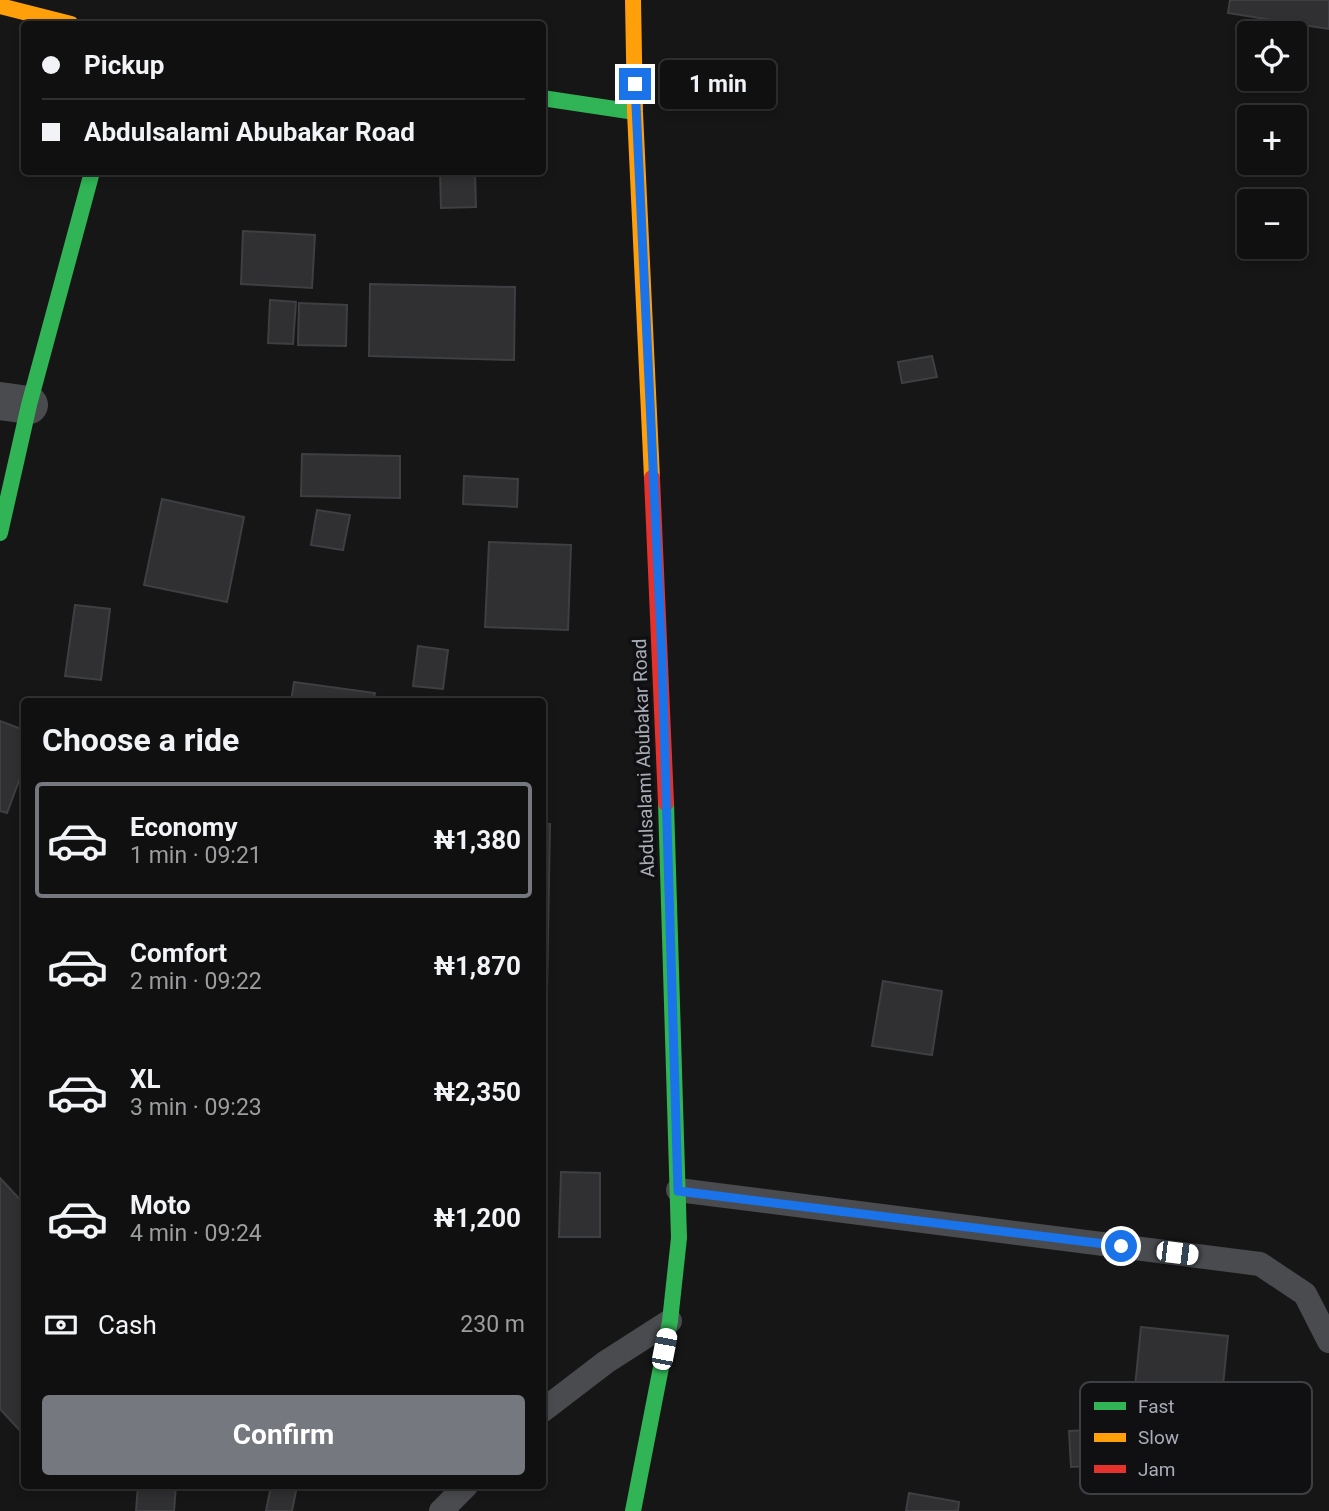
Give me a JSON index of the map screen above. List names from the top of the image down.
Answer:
{
  "streets": {
    "main road": ["Abdulsalami Abubakar Road"]
  },
  "legend": ["Fast", "Slow", "Jam"],
  "page": {
    "map_buttons": ["+", "−"],
    "banner": ["Pickup", "Abdulsalami Abubakar Road"],
    "bubble": "1 min",
    "heading": "Choose a ride",
    "list": [
      {
        "name": "Economy",
        "note": "1 min · 09:21",
        "value": "₦1,380"
      },
      {
        "name": "Comfort",
        "note": "2 min · 09:22",
        "value": "₦1,870"
      },
      {
        "name": "XL",
        "note": "3 min · 09:23",
        "value": "₦2,350"
      },
      {
        "name": "Moto",
        "note": "4 min · 09:24",
        "value": "₦1,200"
      }
    ],
    "pay": ["Cash", "230 m"],
    "buttons": "Confirm"
  }
}
